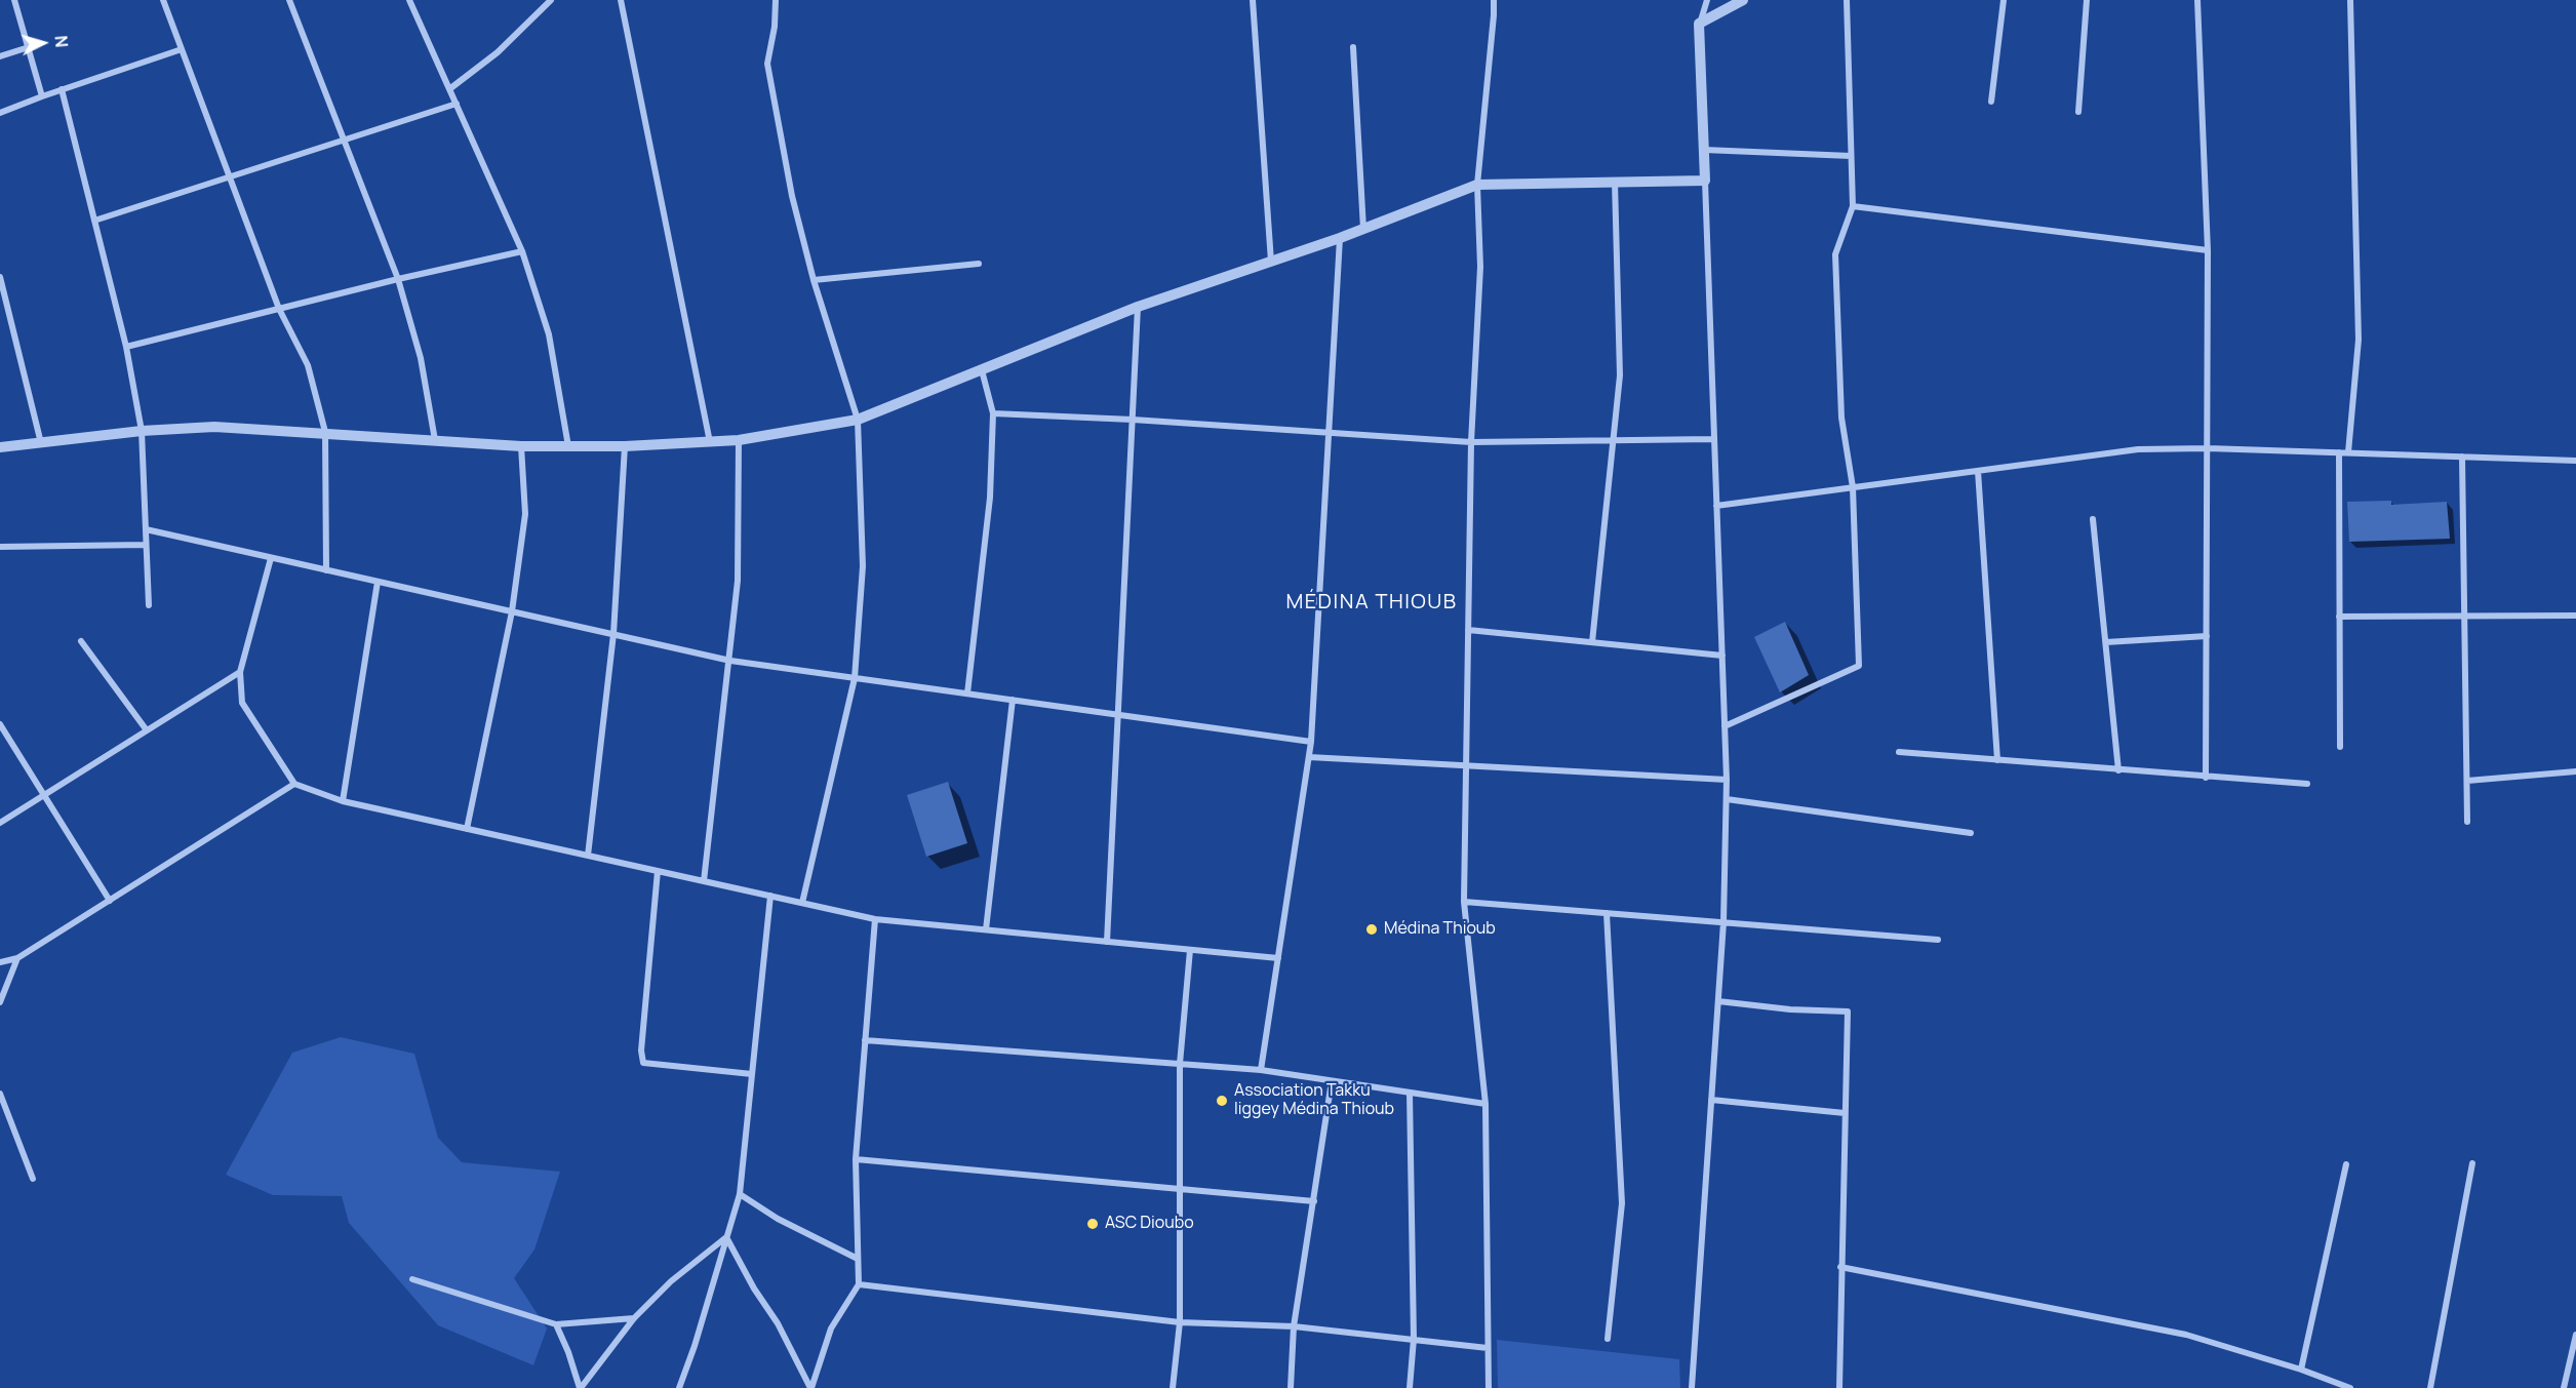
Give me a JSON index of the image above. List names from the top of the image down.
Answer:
{
  "districts": ["MÉDINA THIOUB"],
  "places": ["Médina Thioub", "Association Takku liggey Médina Thioub", "ASC Dioubo"],
  "north": "right"
}
